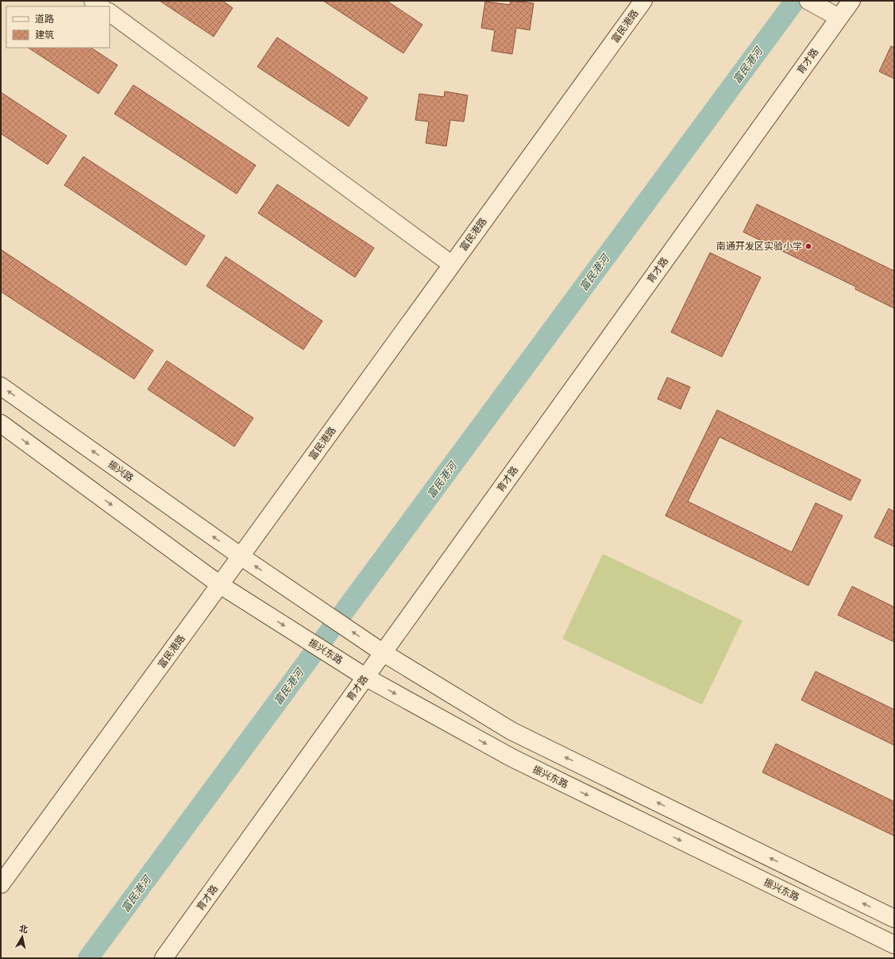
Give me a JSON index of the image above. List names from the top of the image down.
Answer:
{
  "streets": {
    "street": [
      "富民港路",
      "育才路",
      "振兴路",
      "振兴东路"
    ]
  },
  "crossings": [
    ["富民港路", "振兴路"],
    ["富民港路", "振兴东路"],
    ["育才路", "振兴东路"]
  ],
  "water": ["富民港河"],
  "places": ["南通开发区实验小学"],
  "legend": ["道路", "建筑"],
  "north": "top"
}
